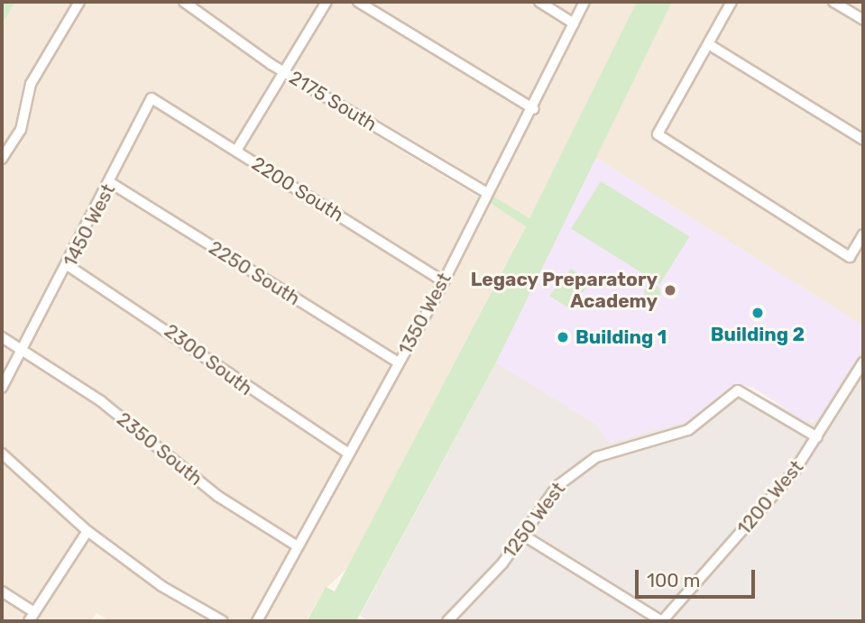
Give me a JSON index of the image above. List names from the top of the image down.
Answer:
{
  "streets": {
    "street": [
      "2175 South",
      "2200 South",
      "1450 West",
      "2250 South",
      "1350 West",
      "2300 South",
      "2350 South",
      "1200 West",
      "1250 West"
    ]
  },
  "crossings": [
    ["2175 South", "1350 West"],
    ["2200 South", "1450 West"],
    ["2200 South", "1350 West"],
    ["1450 West", "2250 South"],
    ["1450 West", "2300 South"],
    ["1450 West", "2350 South"],
    ["2250 South", "1350 West"],
    ["1350 West", "2300 South"],
    ["1350 West", "2350 South"],
    ["1200 West", "1250 West"]
  ],
  "places": ["Legacy Preparatory Academy", "Building 2", "Building 1"],
  "scale_bar": "100 m"
}
